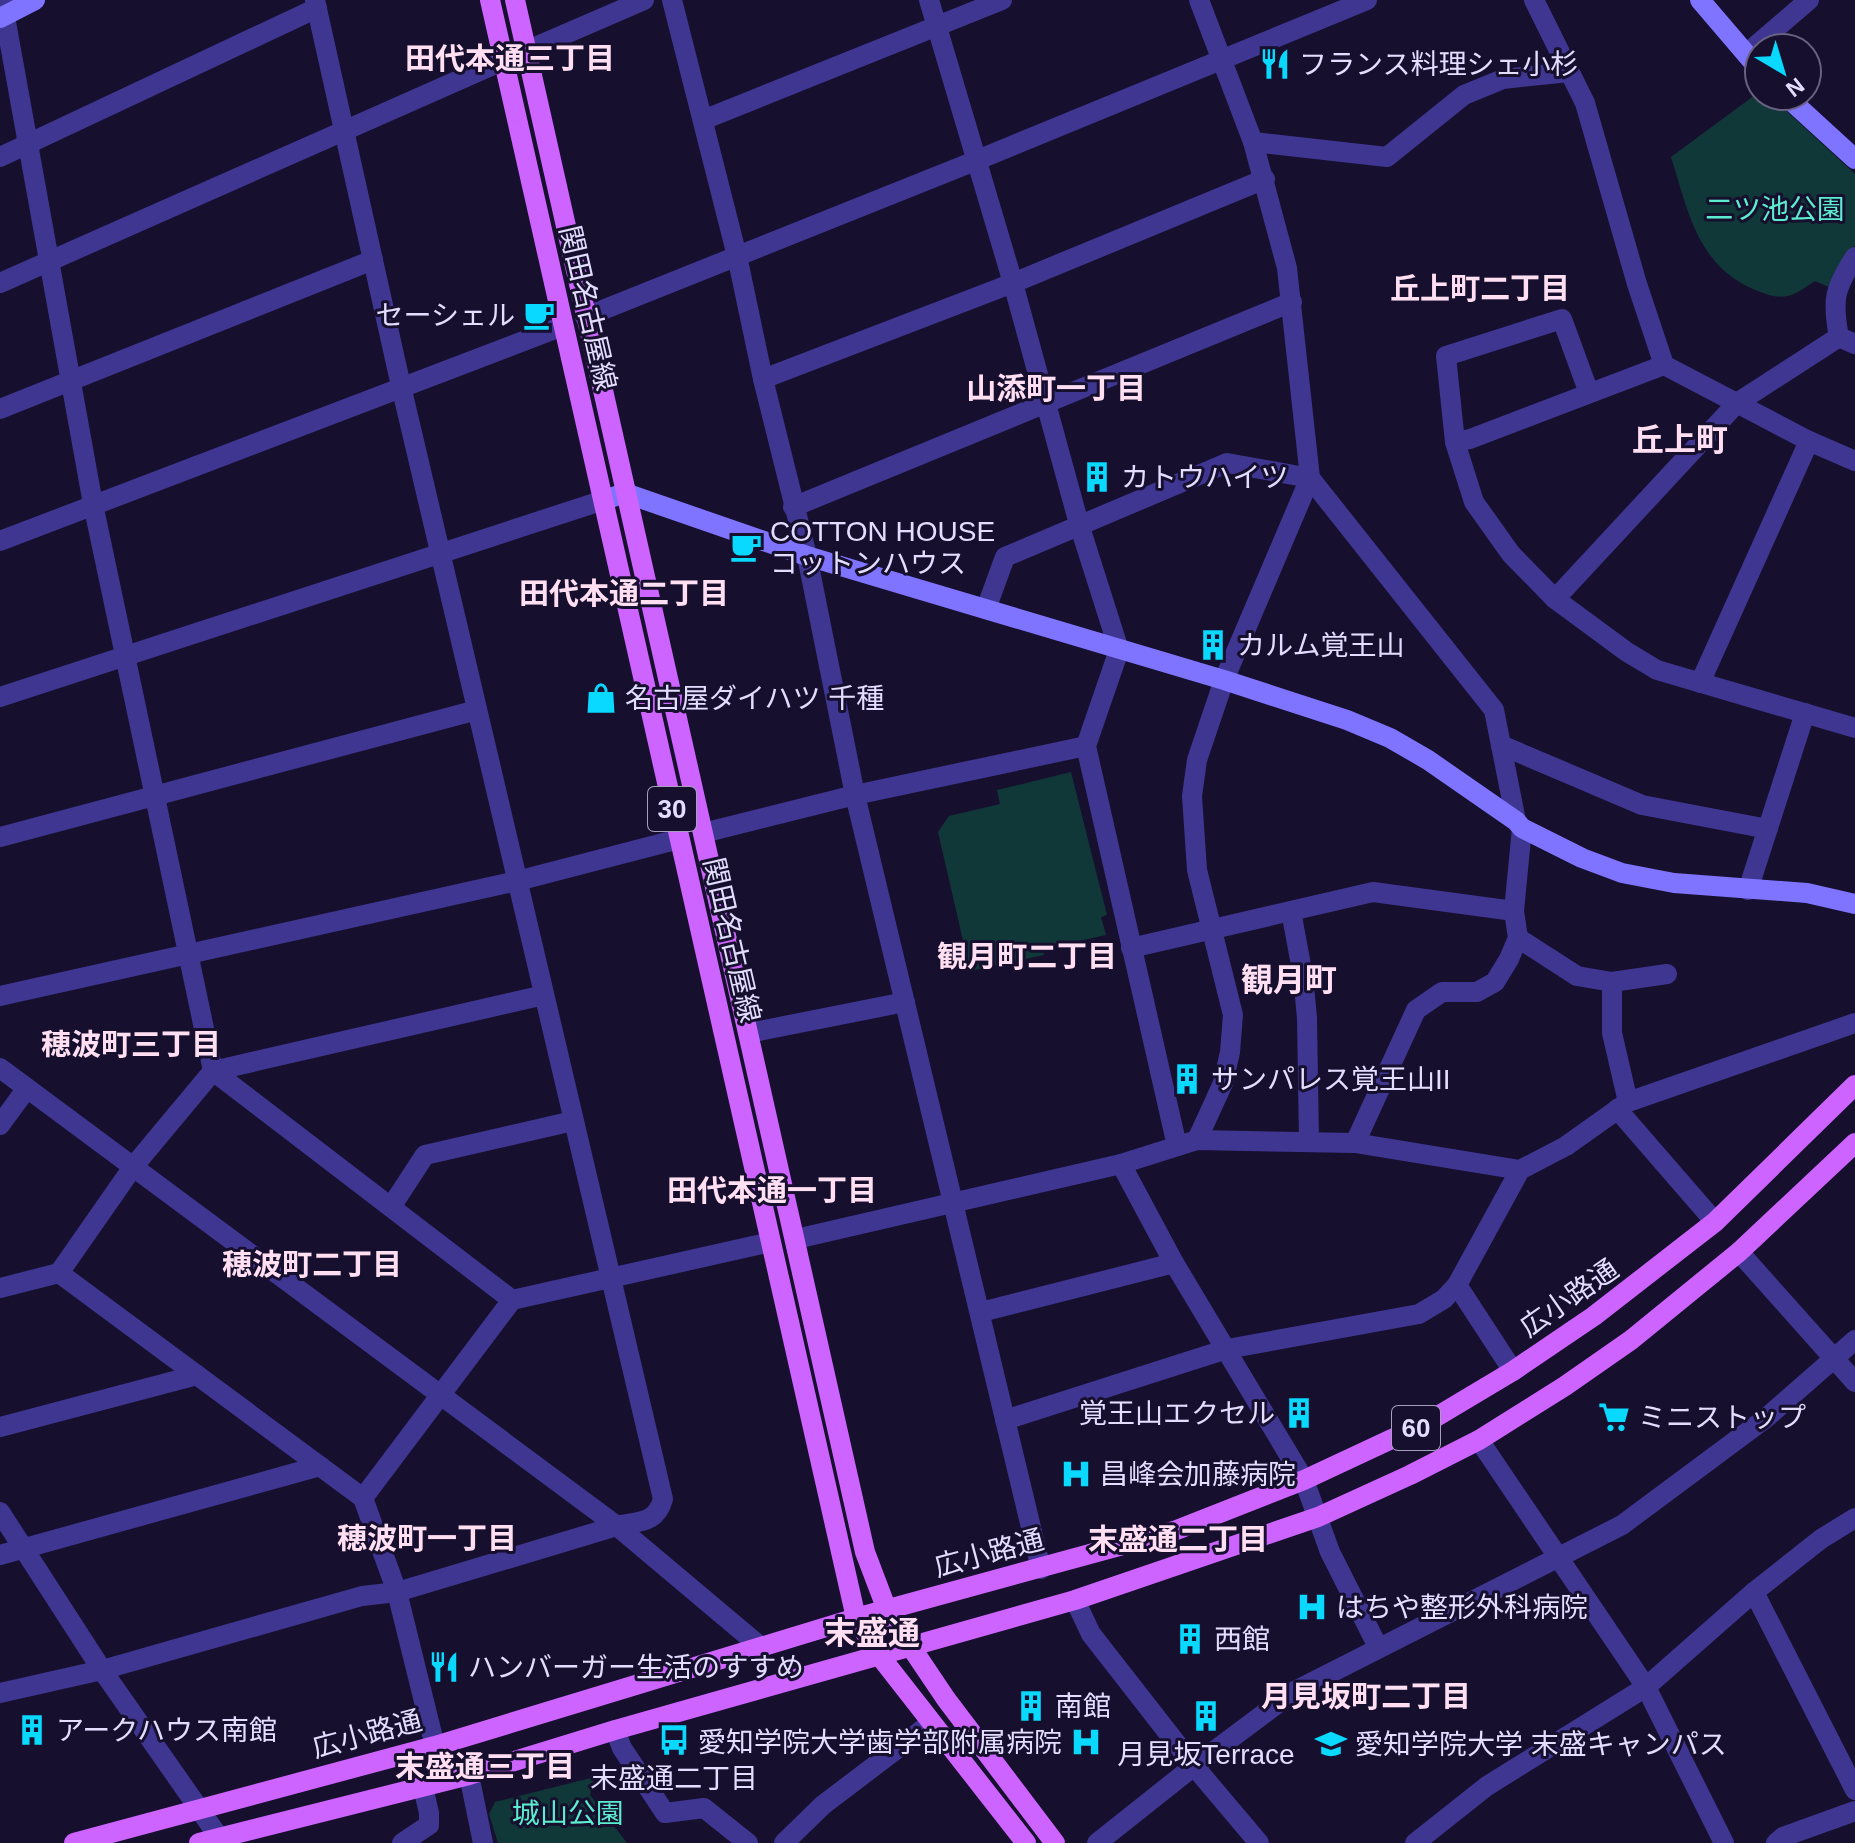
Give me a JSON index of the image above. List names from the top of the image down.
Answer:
{
  "streets": {
    "main road": [
      "関田名古屋線",
      "30",
      "広小路通",
      "60"
    ]
  },
  "crossings": [
    ["関田名古屋線", "広小路通"],
    ["関田名古屋線", "60"]
  ],
  "districts": [
    "田代本通三丁目",
    "丘上町二丁目",
    "山添町一丁目",
    "丘上町",
    "田代本通二丁目",
    "観月町二丁目",
    "観月町",
    "穂波町三丁目",
    "田代本通一丁目",
    "穂波町二丁目",
    "穂波町一丁目",
    "末盛通二丁目",
    "末盛通",
    "月見坂町二丁目",
    "末盛通三丁目"
  ],
  "parks": ["二ツ池公園", "城山公園"],
  "places": {
    "restaurant": ["フランス料理シェ小杉", "ハンバーガー生活のすすめ"],
    "cafe": ["セーシェル", "COTTON HOUSE コットンハウス"],
    "building": [
      "カトウハイツ",
      "カルム覚王山",
      "サンパレス覚王山II",
      "覚王山エクセル",
      "西館",
      "南館",
      "月見坂Terrace",
      "アークハウス南館"
    ],
    "shop": ["名古屋ダイハツ 千種"],
    "supermarket": ["ミニストップ"],
    "hospital": ["昌峰会加藤病院", "はちや整形外科病院", "愛知学院大学歯学部附属病院"],
    "bus stop": ["末盛通二丁目"],
    "school or university": ["愛知学院大学 末盛キャンパス"]
  },
  "north": "bottom right"
}
